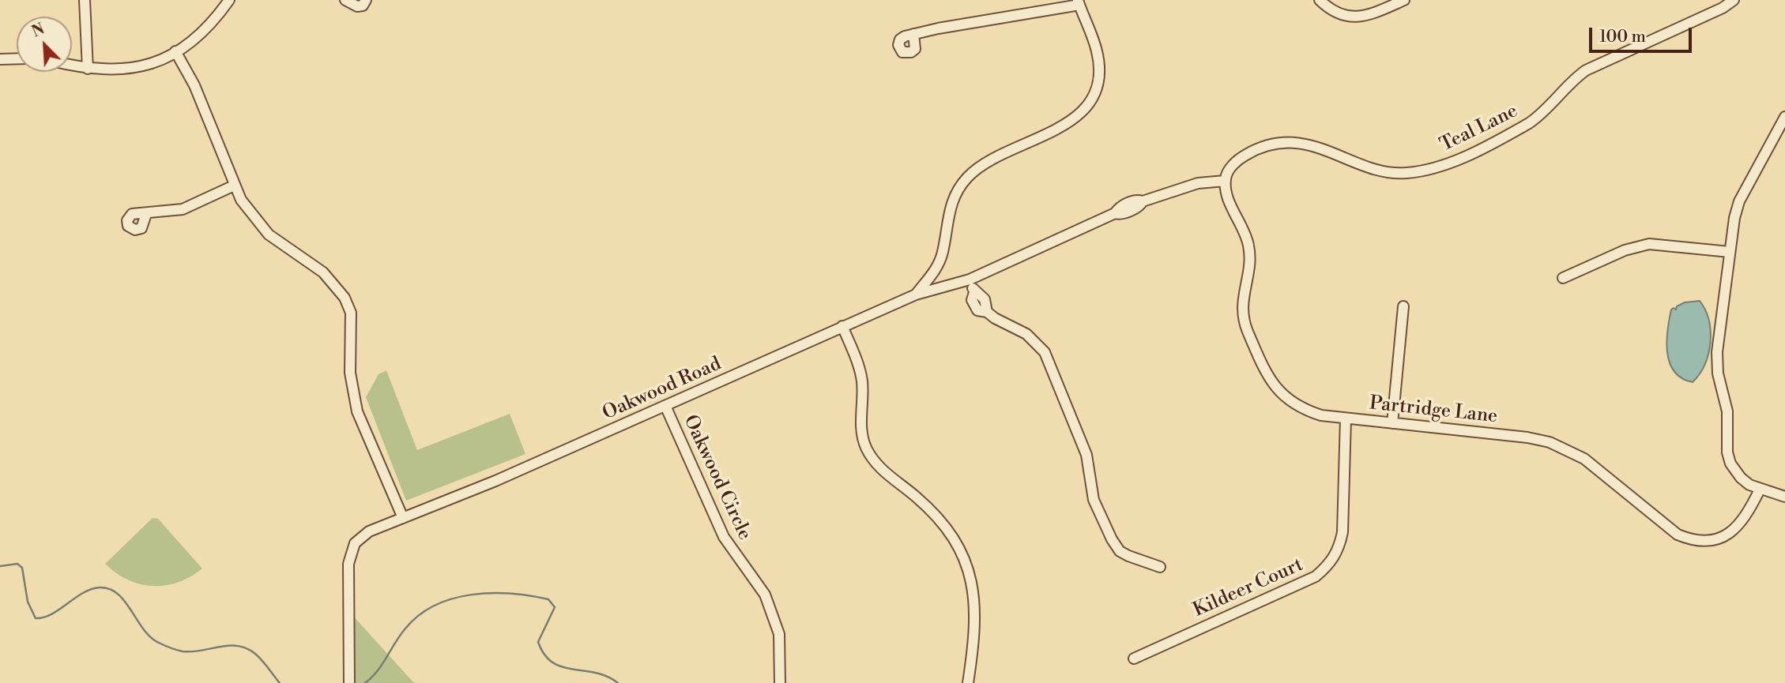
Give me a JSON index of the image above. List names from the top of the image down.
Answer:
{
  "streets": {
    "street": [
      "Teal Lane",
      "Oakwood Road",
      "Partridge Lane",
      "Oakwood Circle",
      "Kildeer Court"
    ]
  },
  "crossings": [
    ["Teal Lane", "Oakwood Road"],
    ["Teal Lane", "Partridge Lane"],
    ["Oakwood Road", "Partridge Lane"],
    ["Oakwood Road", "Oakwood Circle"],
    ["Partridge Lane", "Kildeer Court"]
  ],
  "scale_bar": "100 m",
  "north": "top left"
}
